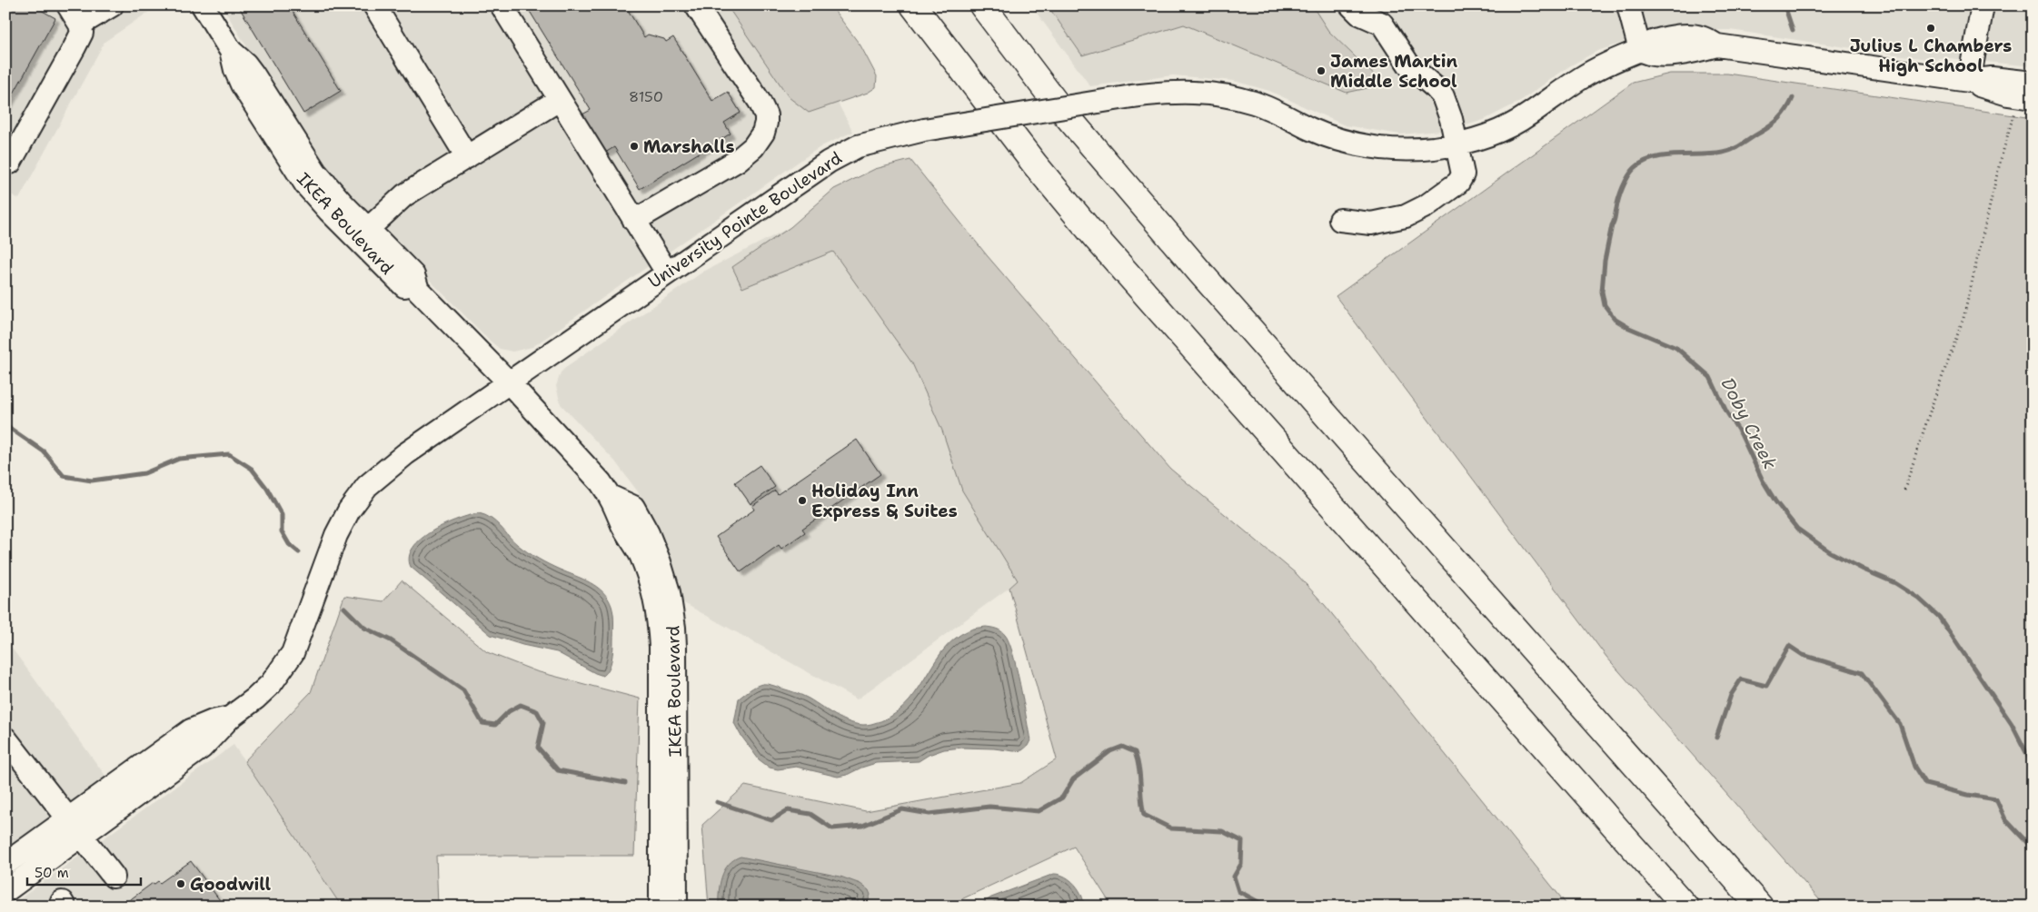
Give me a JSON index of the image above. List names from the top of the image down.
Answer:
{
  "streets": {
    "street": ["University Pointe Boulevard", "IKEA Boulevard"]
  },
  "crossings": [
    ["University Pointe Boulevard", "IKEA Boulevard"]
  ],
  "water": ["Doby Creek"],
  "places": [
    "Julius L Chambers High School",
    "James Martin Middle School",
    "Marshalls",
    "Holiday Inn Express & Suites",
    "Goodwill"
  ],
  "house_numbers": ["8150"],
  "scale_bar": "50 m"
}
